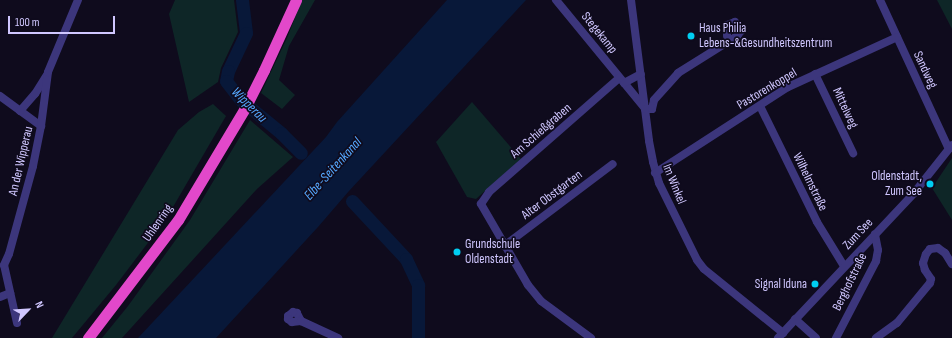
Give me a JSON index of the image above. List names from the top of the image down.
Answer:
{
  "streets": {
    "highway": ["Uhlenring"],
    "street": [
      "Stegekamp",
      "Sandweg",
      "Pastorenkoppel",
      "Mittelweg",
      "Am Schießgraben",
      "An der Wipperau",
      "Wilhelmstraße",
      "Im Winkel",
      "Alter Obstgarten",
      "Zum See",
      "Berghofstraße"
    ]
  },
  "crossings": [
    ["Stegekamp", "Am Schießgraben"],
    ["Stegekamp", "Im Winkel"],
    ["Sandweg", "Pastorenkoppel"],
    ["Sandweg", "Zum See"],
    ["Pastorenkoppel", "Mittelweg"],
    ["Pastorenkoppel", "Wilhelmstraße"],
    ["Pastorenkoppel", "Im Winkel"],
    ["Am Schießgraben", "Alter Obstgarten"],
    ["Wilhelmstraße", "Zum See"],
    ["Im Winkel", "Zum See"],
    ["Zum See", "Berghofstraße"]
  ],
  "water": ["Wipperau", "Elbe-Seitenkanal"],
  "places": [
    "Haus Philia Lebens-&Gesundheitszentrum",
    "Oldenstadt, Zum See",
    "Grundschule Oldenstadt",
    "Signal Iduna"
  ],
  "scale_bar": "100 m",
  "north": "top right"
}
